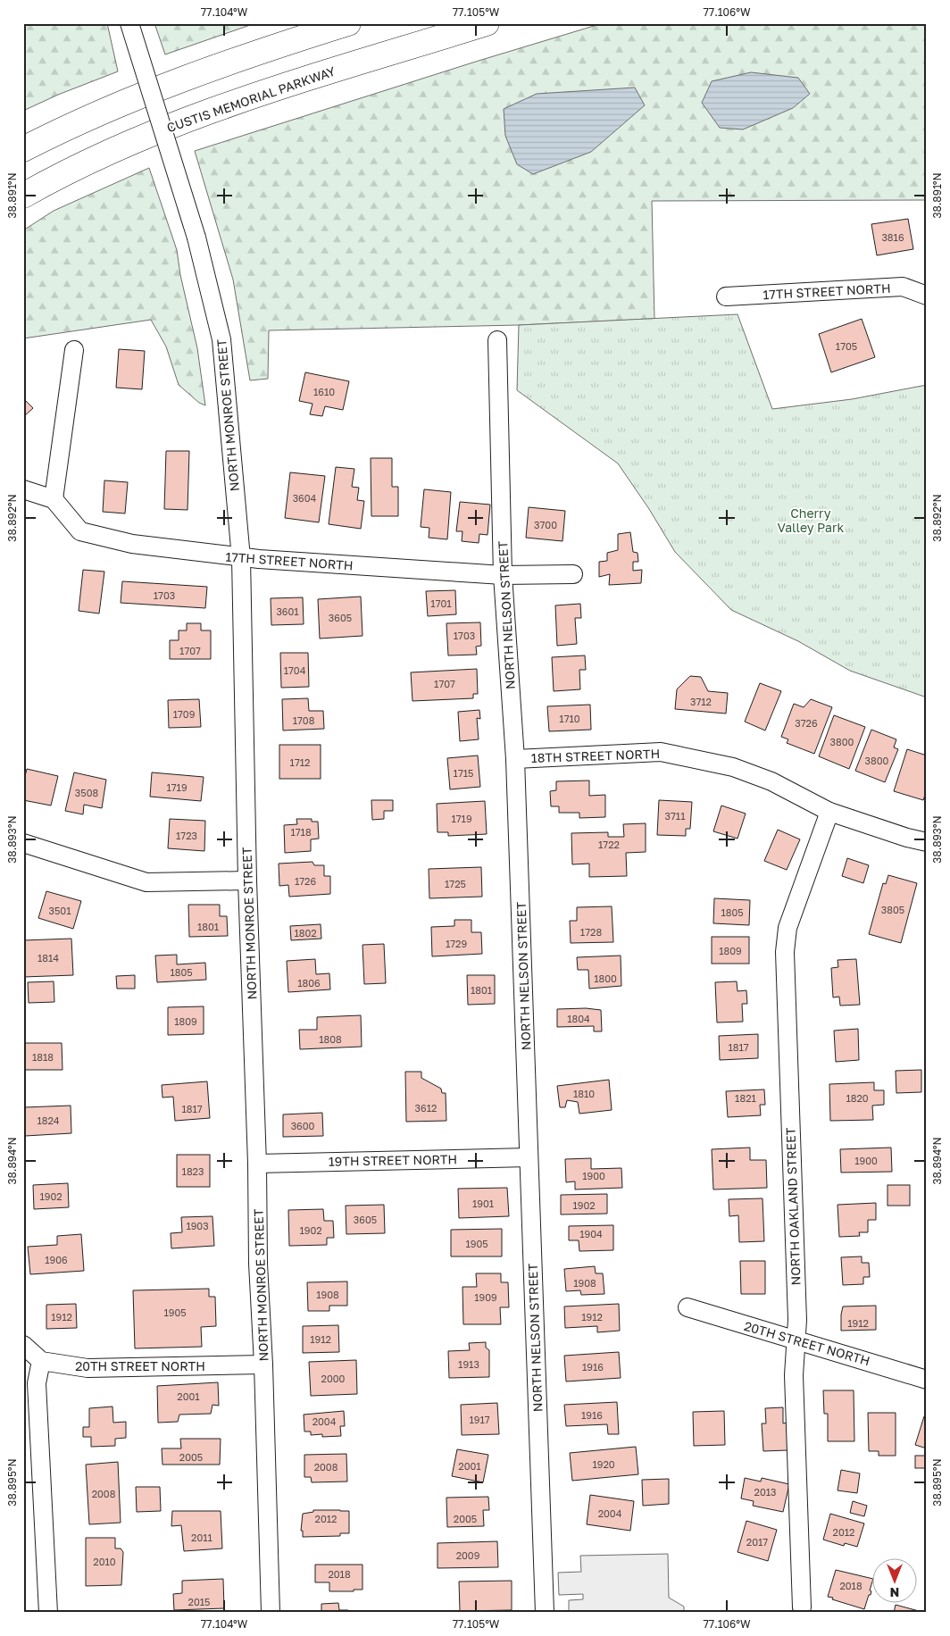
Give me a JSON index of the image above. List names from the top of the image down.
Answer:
{
  "streets": {
    "highway": ["CUSTIS MEMORIAL PARKWAY"],
    "street": [
      "17TH STREET NORTH",
      "NORTH MONROE STREET",
      "NORTH NELSON STREET",
      "18TH STREET NORTH",
      "19TH STREET NORTH",
      "NORTH OAKLAND STREET",
      "20TH STREET NORTH"
    ]
  },
  "crossings": [
    ["17TH STREET NORTH", "NORTH MONROE STREET"],
    ["17TH STREET NORTH", "NORTH NELSON STREET"],
    ["NORTH MONROE STREET", "19TH STREET NORTH"],
    ["NORTH MONROE STREET", "20TH STREET NORTH"],
    ["NORTH NELSON STREET", "18TH STREET NORTH"],
    ["NORTH NELSON STREET", "19TH STREET NORTH"],
    ["18TH STREET NORTH", "NORTH OAKLAND STREET"],
    ["NORTH OAKLAND STREET", "20TH STREET NORTH"]
  ],
  "parks": ["Cherry Valley Park"],
  "house_numbers": [
    "3816",
    "1705",
    "1610",
    "3604",
    "3700",
    "1703",
    "1701",
    "3601",
    "3605",
    "1703",
    "1707",
    "1704",
    "1707",
    "3712",
    "1709",
    "1710",
    "1708",
    "3726",
    "3800",
    "3800",
    "1712",
    "1715",
    "1719",
    "3508",
    "3711",
    "1719",
    "1718",
    "1723",
    "1722",
    "1726",
    "1725",
    "3805",
    "3501",
    "1805",
    "1801",
    "1728",
    "1802",
    "1729",
    "1809",
    "1814",
    "1805",
    "1800",
    "1806",
    "1801",
    "1804",
    "1809",
    "1808",
    "1817",
    "1818",
    "1810",
    "1821",
    "1820",
    "3612",
    "1817",
    "1824",
    "3600",
    "1900",
    "1823",
    "1900",
    "1902",
    "1901",
    "1902",
    "3605",
    "1903",
    "1902",
    "1904",
    "1905",
    "1906",
    "1908",
    "1908",
    "1909",
    "1905",
    "1912",
    "1912",
    "1912",
    "1912",
    "1913",
    "1916",
    "2000",
    "2001",
    "1916",
    "1917",
    "2004",
    "2005",
    "1920",
    "2001",
    "2008",
    "2013",
    "2008",
    "2004",
    "2012",
    "2005",
    "2012",
    "2011",
    "2017",
    "2009",
    "2010",
    "2018",
    "2018",
    "2015"
  ],
  "north": "bottom",
  "coordinates": [
    "77.104°W",
    "77.105°W",
    "77.106°W",
    "38.891°N",
    "38.892°N",
    "38.893°N",
    "38.894°N",
    "38.895°N"
  ]
}
